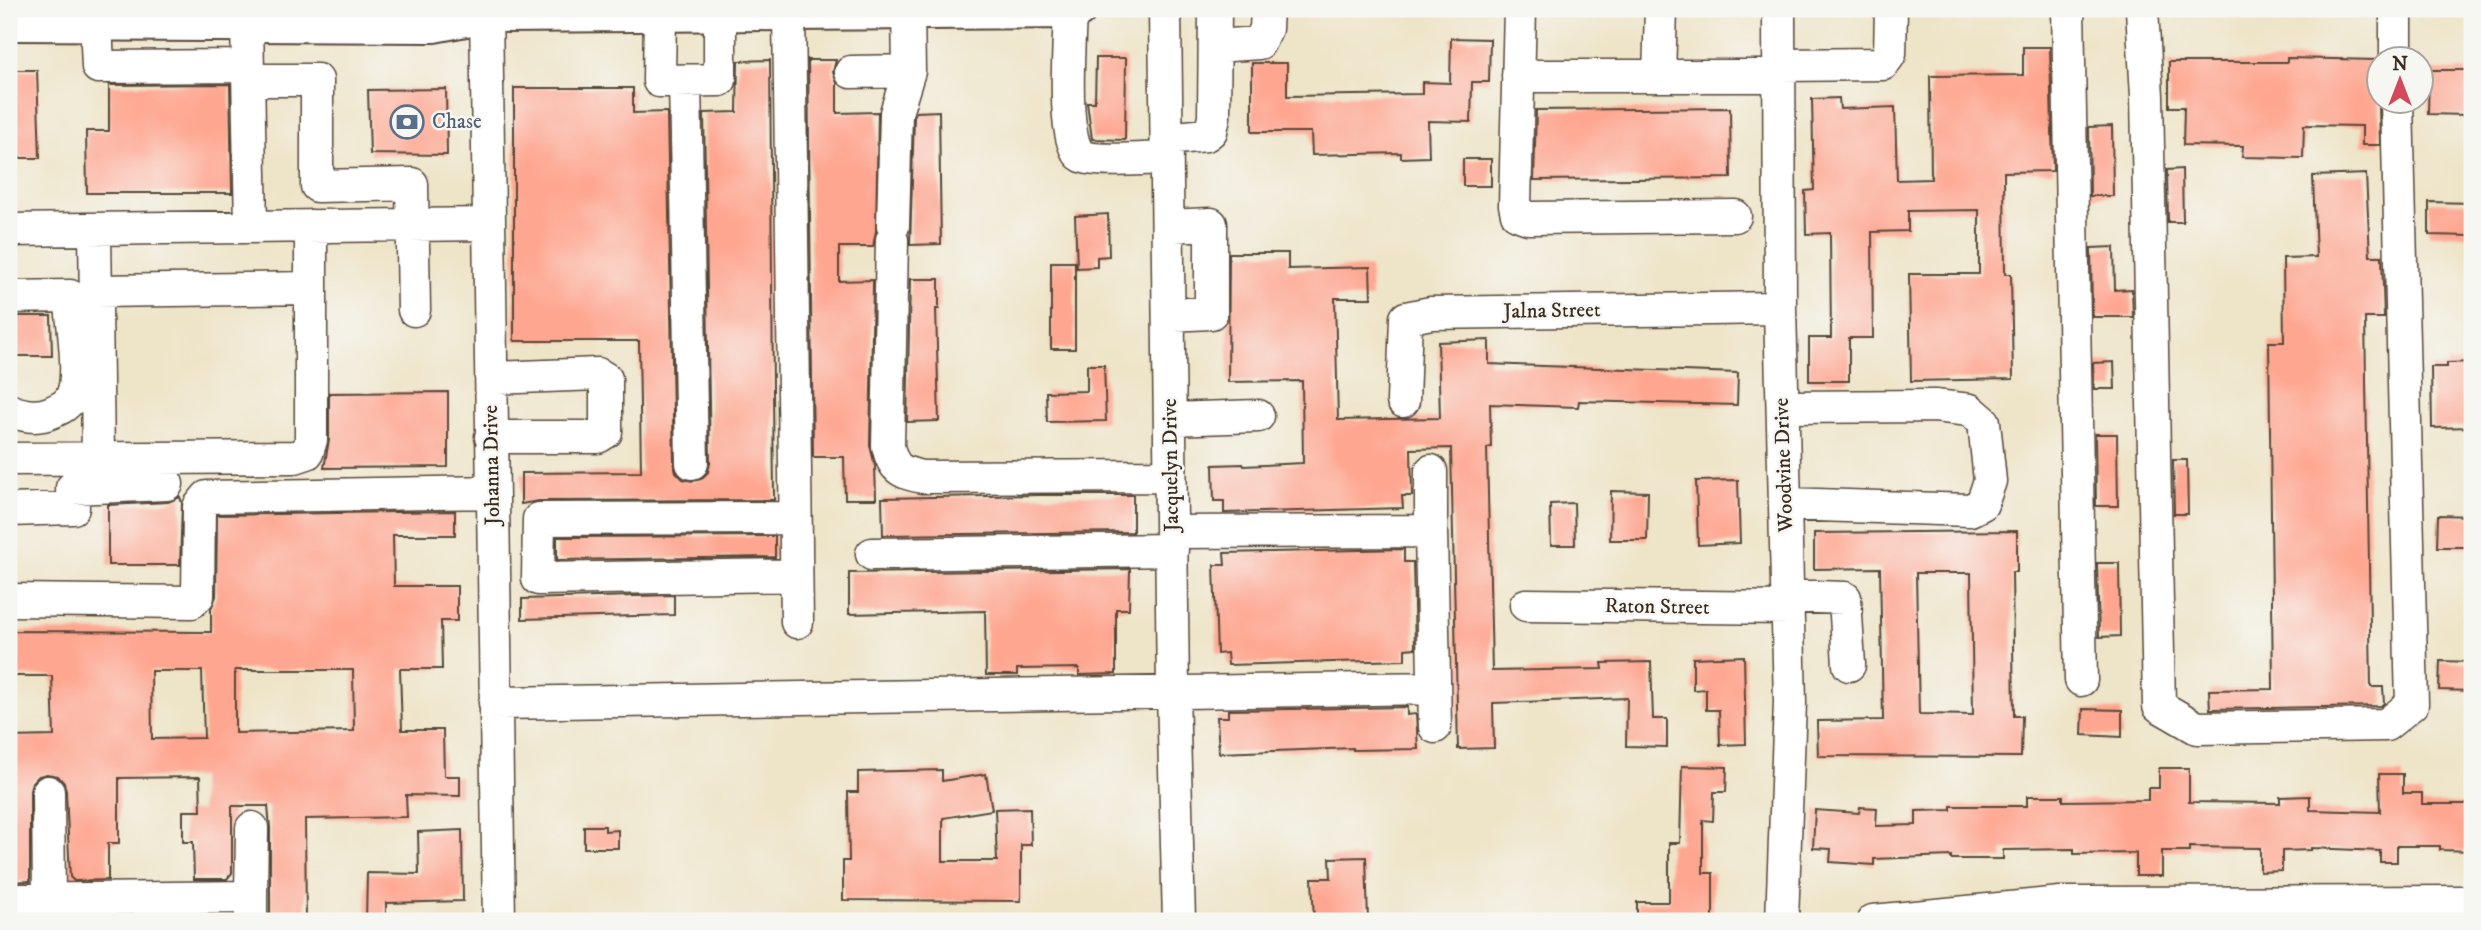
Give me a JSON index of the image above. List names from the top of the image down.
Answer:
{
  "streets": {
    "street": [
      "Jalna Street",
      "Johanna Drive",
      "Jacquelyn Drive",
      "Woodvine Drive",
      "Raton Street"
    ]
  },
  "crossings": [
    ["Jalna Street", "Woodvine Drive"],
    ["Woodvine Drive", "Raton Street"]
  ],
  "places": {
    "bank": ["Chase"]
  },
  "north": "top"
}
